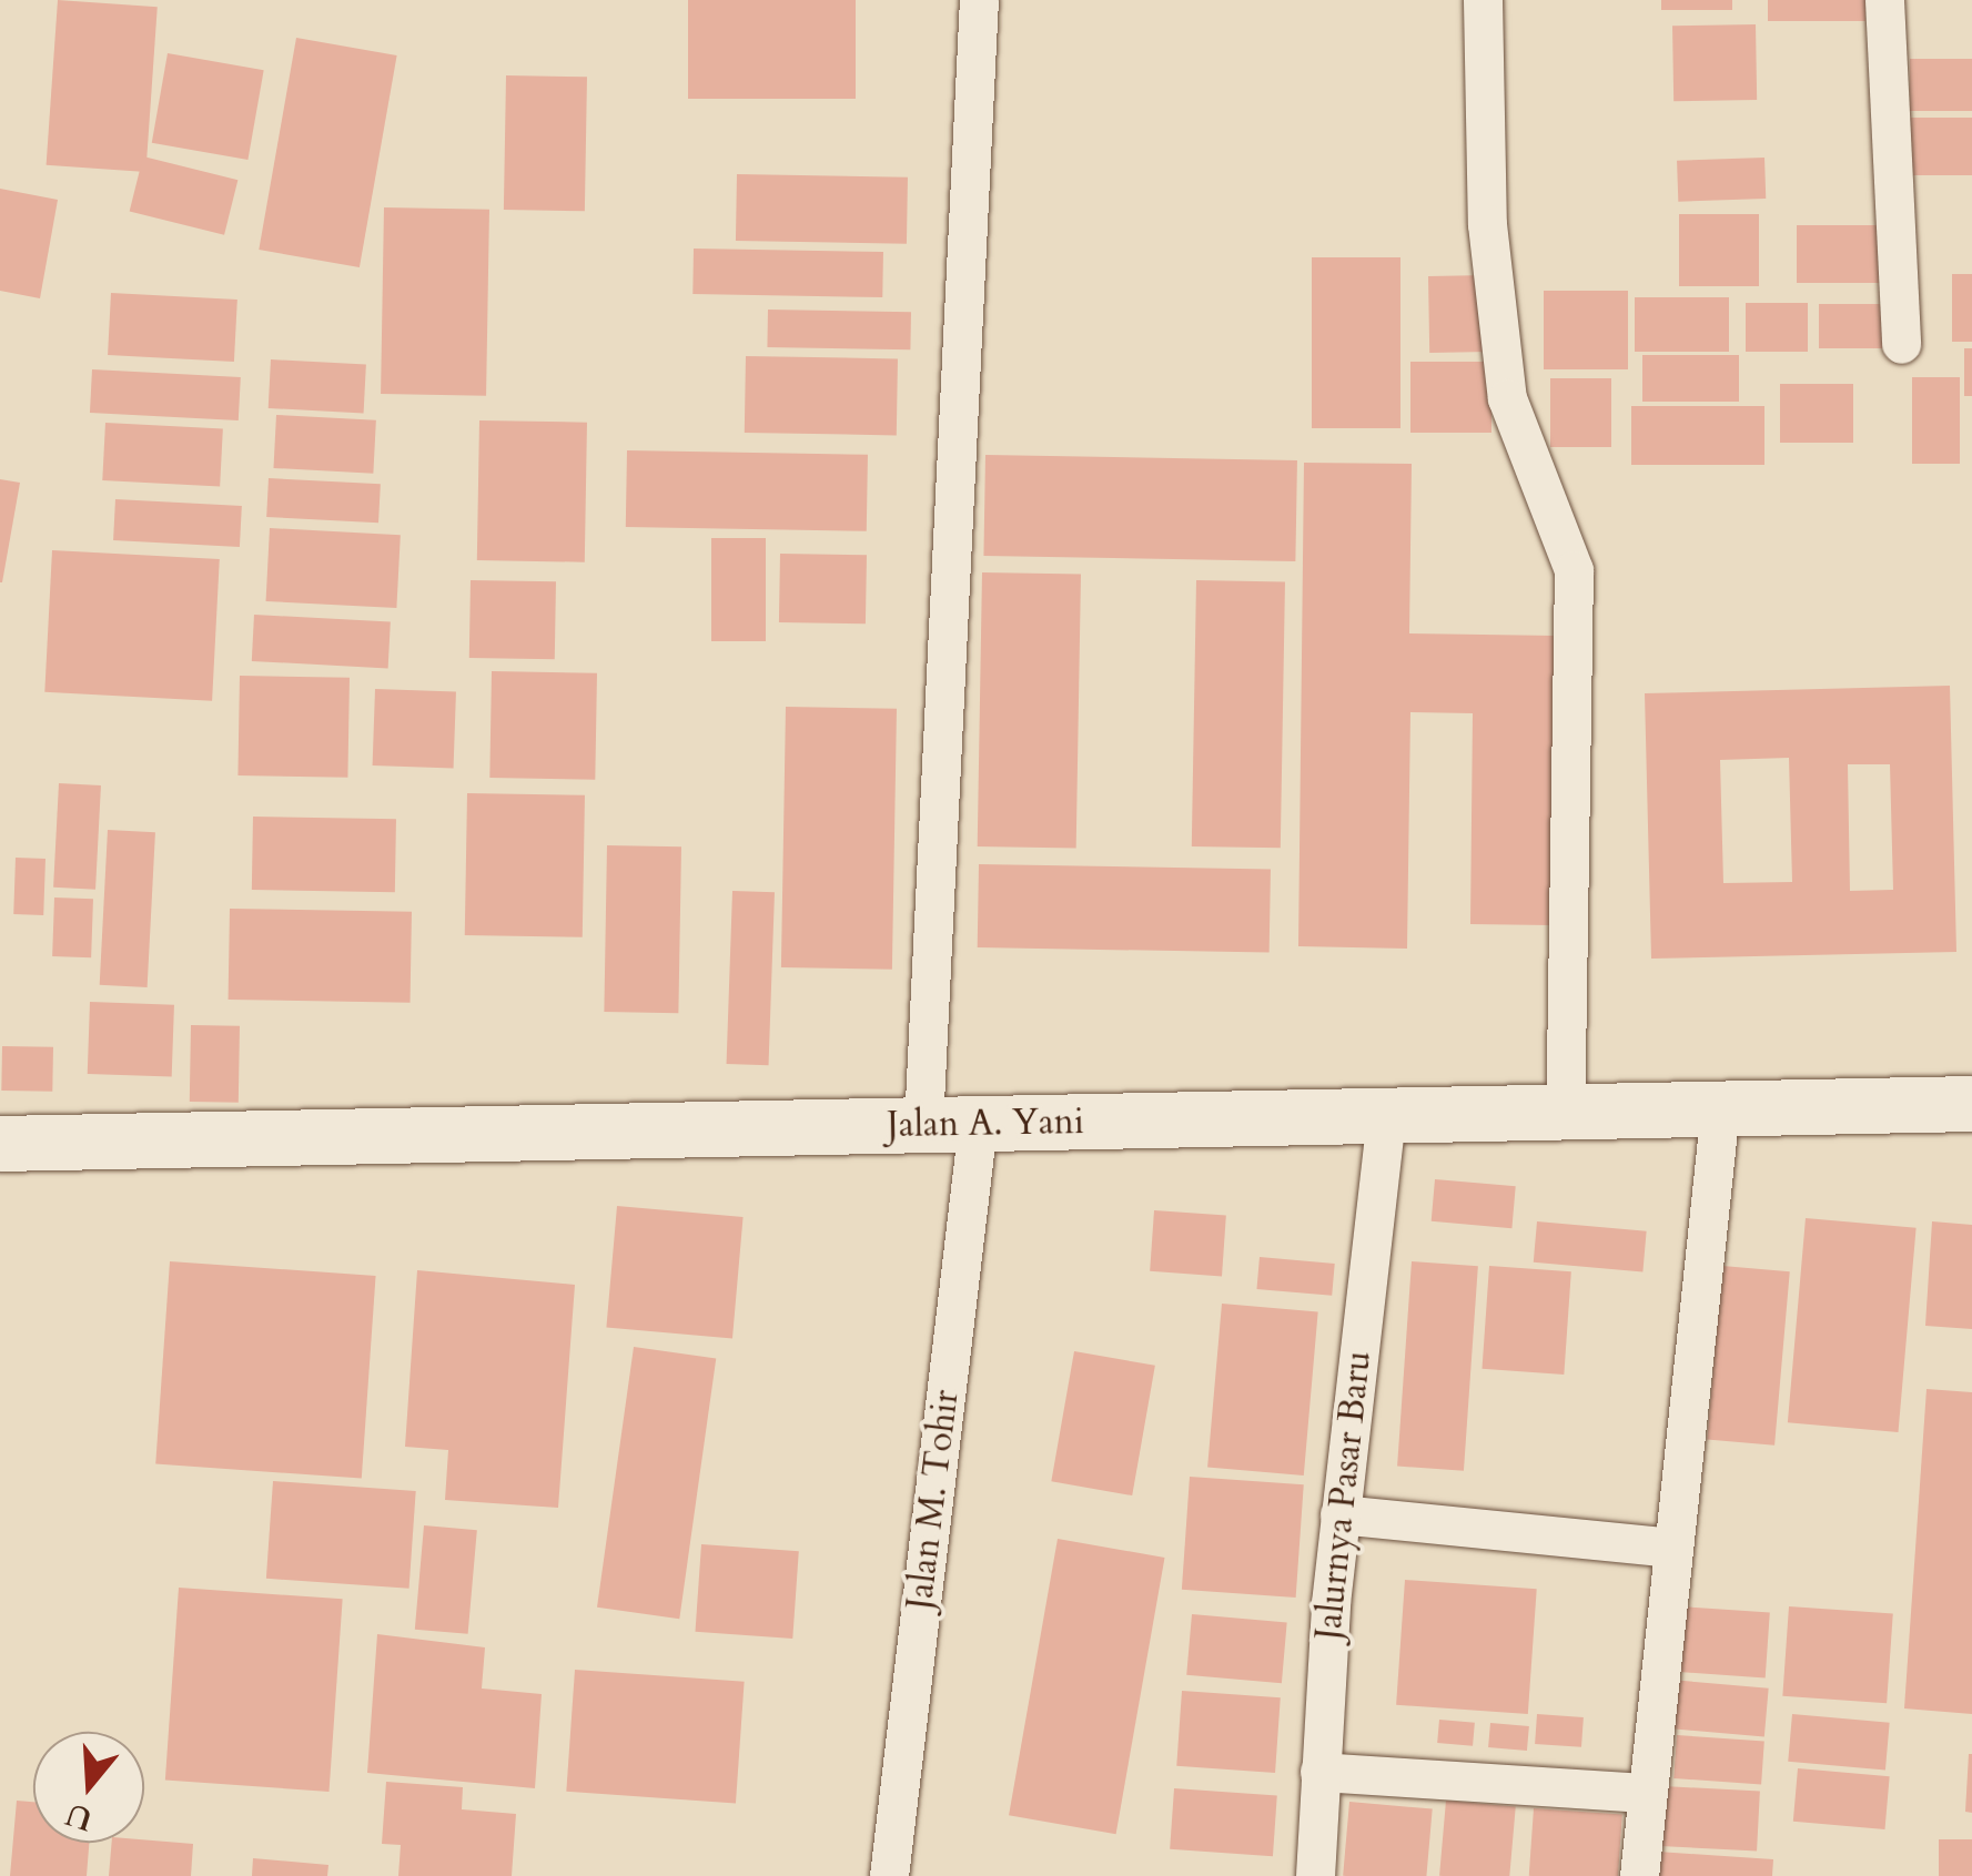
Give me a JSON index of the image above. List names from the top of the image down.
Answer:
{
  "streets": {
    "street": ["Jalan A. Yani", "Jalurnya Pasar Baru", "Jalan M. Tohir"]
  },
  "crossings": [
    ["Jalan A. Yani", "Jalurnya Pasar Baru"],
    ["Jalan A. Yani", "Jalan M. Tohir"]
  ],
  "north": "bottom"
}
